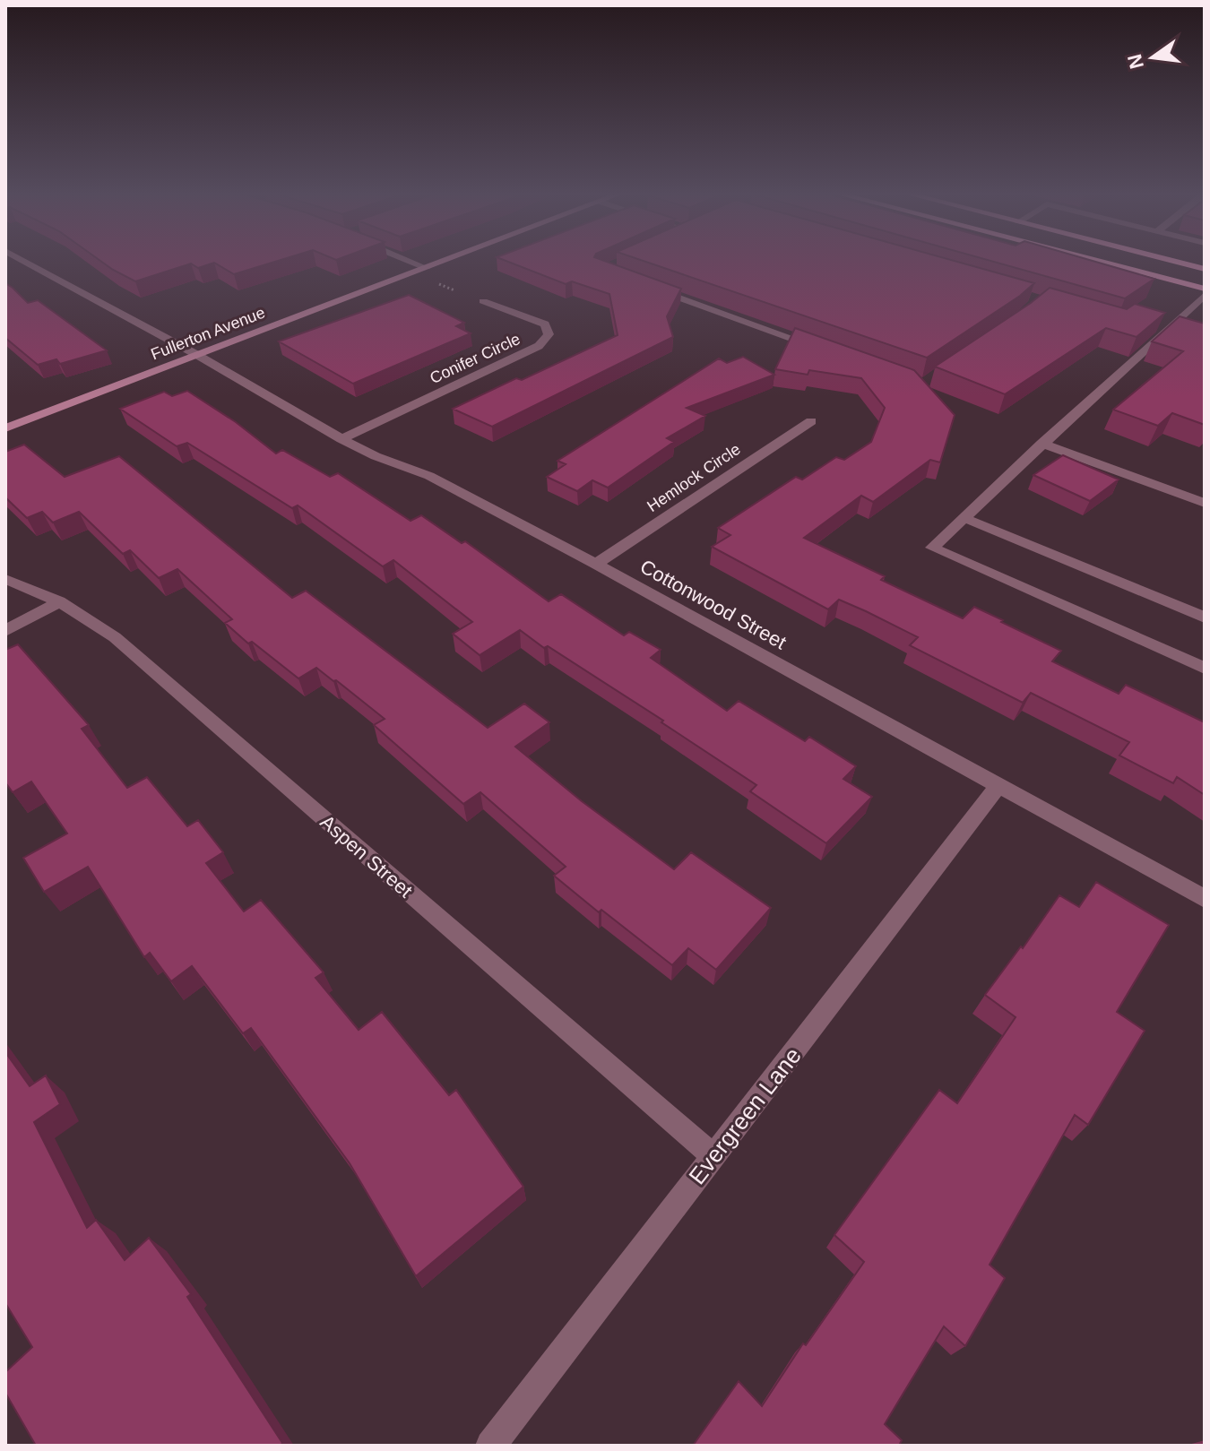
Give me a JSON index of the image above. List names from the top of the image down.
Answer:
{
  "streets": {
    "main road": ["Fullerton Avenue"],
    "street": [
      "Conifer Circle",
      "Hemlock Circle",
      "Cottonwood Street",
      "Aspen Street",
      "Evergreen Lane"
    ]
  },
  "crossings": [
    ["Fullerton Avenue", "Cottonwood Street"],
    ["Conifer Circle", "Cottonwood Street"],
    ["Hemlock Circle", "Cottonwood Street"],
    ["Cottonwood Street", "Evergreen Lane"],
    ["Aspen Street", "Evergreen Lane"]
  ],
  "north": "left"
}
